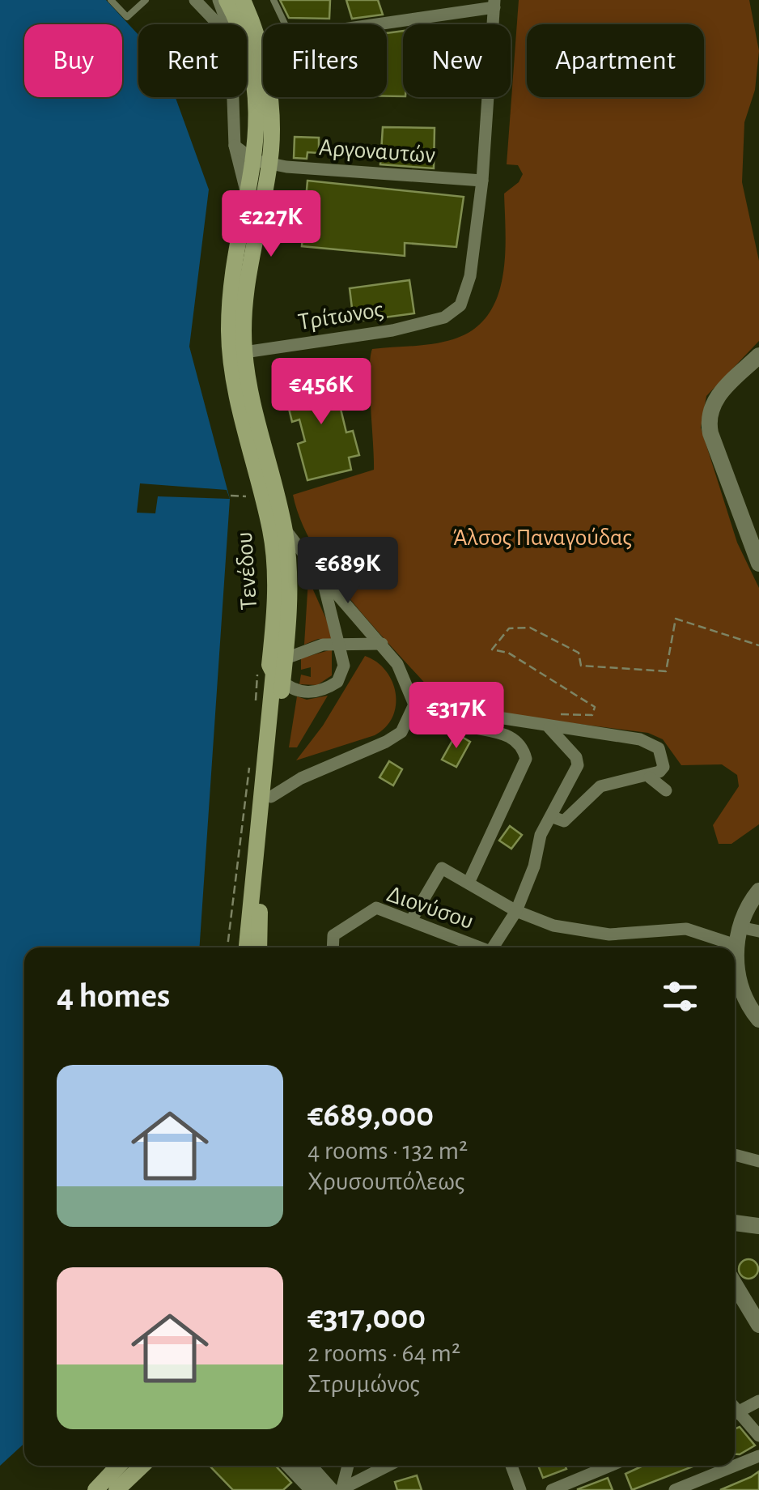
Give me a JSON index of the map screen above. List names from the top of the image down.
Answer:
{
  "streets": {
    "main road": ["Τενέδου"],
    "street": ["Αργοναυτών", "Τρίτωνος", "Διονύσου"]
  },
  "crossings": [
    ["Αργοναυτών", "Τρίτωνος"],
    ["Αργοναυτών", "Τενέδου"],
    ["Τρίτωνος", "Τενέδου"]
  ],
  "parks": ["Άλσος Παναγούδας"],
  "page": {
    "chip": [
      "Buy",
      "Rent",
      "Filters",
      "New",
      "Apartment"
    ],
    "price": [
      "€227K",
      "€456K",
      "€689K",
      "€317K"
    ],
    "heading": "4 homes",
    "list": [
      {
        "name": "€689,000",
        "note": "4 rooms · 132 m² · Χρυσουπόλεως"
      },
      {
        "name": "€317,000",
        "note": "2 rooms · 64 m² · Στρυμώνος"
      }
    ]
  }
}
